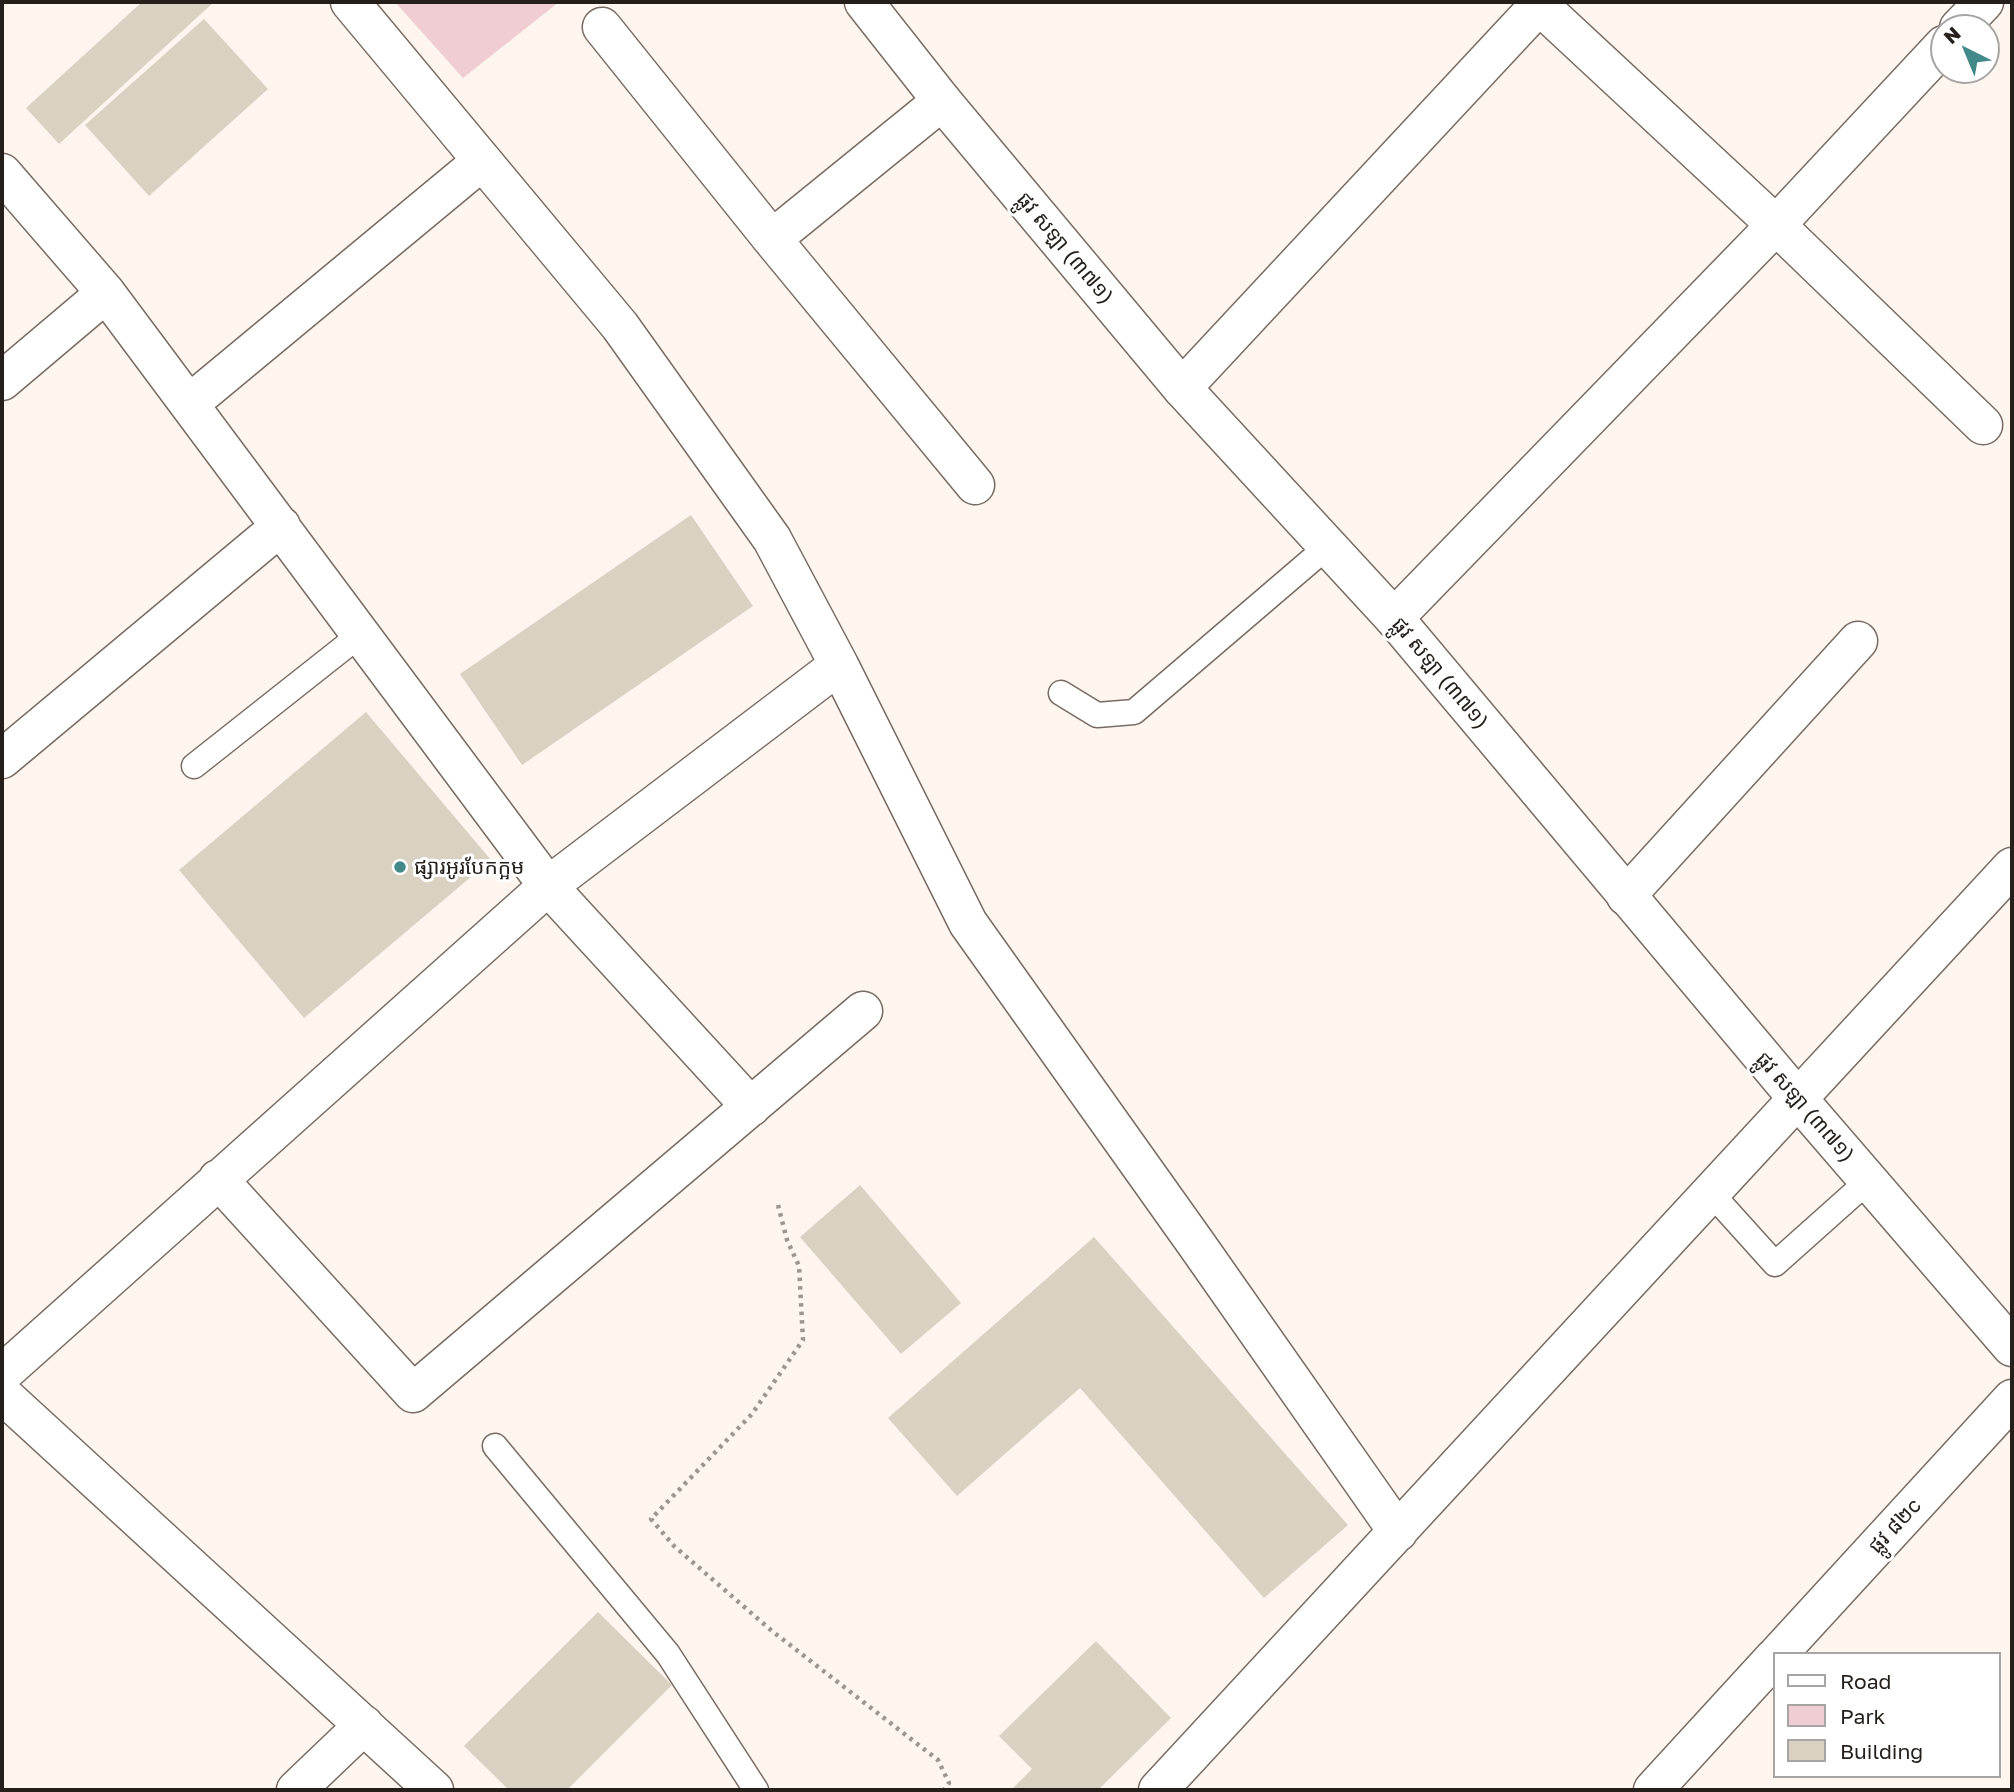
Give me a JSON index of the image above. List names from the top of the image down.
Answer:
{
  "streets": {
    "street": ["ផ្លូវ សឡា (៣៧១)", "ផ្លូវ ៨២c"]
  },
  "places": ["ផ្សារអូរបែកក្អម"],
  "legend": ["Road", "Park", "Building"],
  "north": "top left"
}
